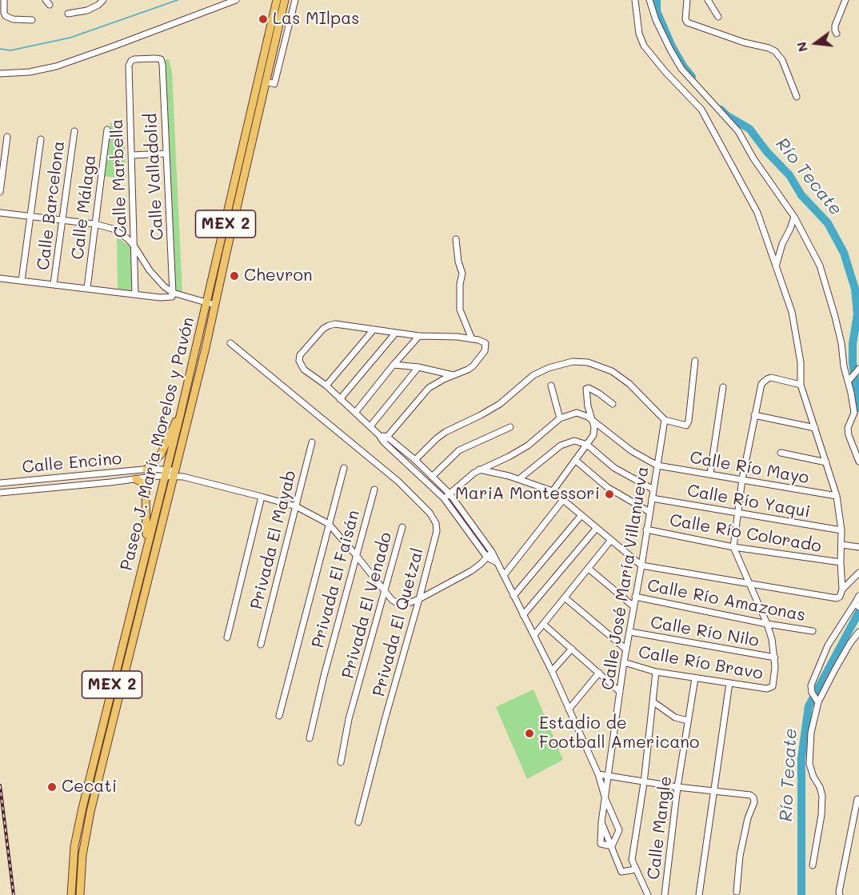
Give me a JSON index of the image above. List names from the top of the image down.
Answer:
{
  "streets": {
    "highway": ["MEX 2", "Paseo J. María Morelos y Pavón"],
    "street": [
      "Calle Valladolid",
      "Calle Marbella",
      "Calle Barcelona",
      "Calle Málaga",
      "Calle Encino",
      "Calle Río Mayo",
      "Calle Río Yaqui",
      "Calle Río Colorado",
      "Privada El Mayab",
      "Calle José María Villanueva",
      "Privada El Faisán",
      "Calle Río Amazonas",
      "Privada El Venado",
      "Privada El Quetzal",
      "Calle Río Nilo",
      "Calle Río Bravo",
      "Calle Mangle"
    ]
  },
  "crossings": [
    ["Calle Valladolid", "Calle Marbella"],
    ["Paseo J. María Morelos y Pavón", "Calle Encino"],
    ["Calle Encino", "Privada El Mayab"],
    ["Calle Encino", "Privada El Faisán"],
    ["Calle Encino", "Privada El Venado"],
    ["Calle Encino", "Privada El Quetzal"],
    ["Calle Río Mayo", "Calle José María Villanueva"],
    ["Calle Río Yaqui", "Calle José María Villanueva"],
    ["Calle Río Colorado", "Calle José María Villanueva"],
    ["Calle José María Villanueva", "Calle Río Amazonas"],
    ["Calle José María Villanueva", "Calle Río Nilo"],
    ["Calle José María Villanueva", "Calle Río Bravo"],
    ["Calle Río Nilo", "Calle Río Bravo"],
    ["Calle Río Bravo", "Calle Mangle"]
  ],
  "water": ["Río Tecate"],
  "places": [
    "Las MIlpas",
    "Chevron",
    "MariA Montessori",
    "Estadio de Football Americano",
    "Cecati"
  ],
  "north": "left"
}
